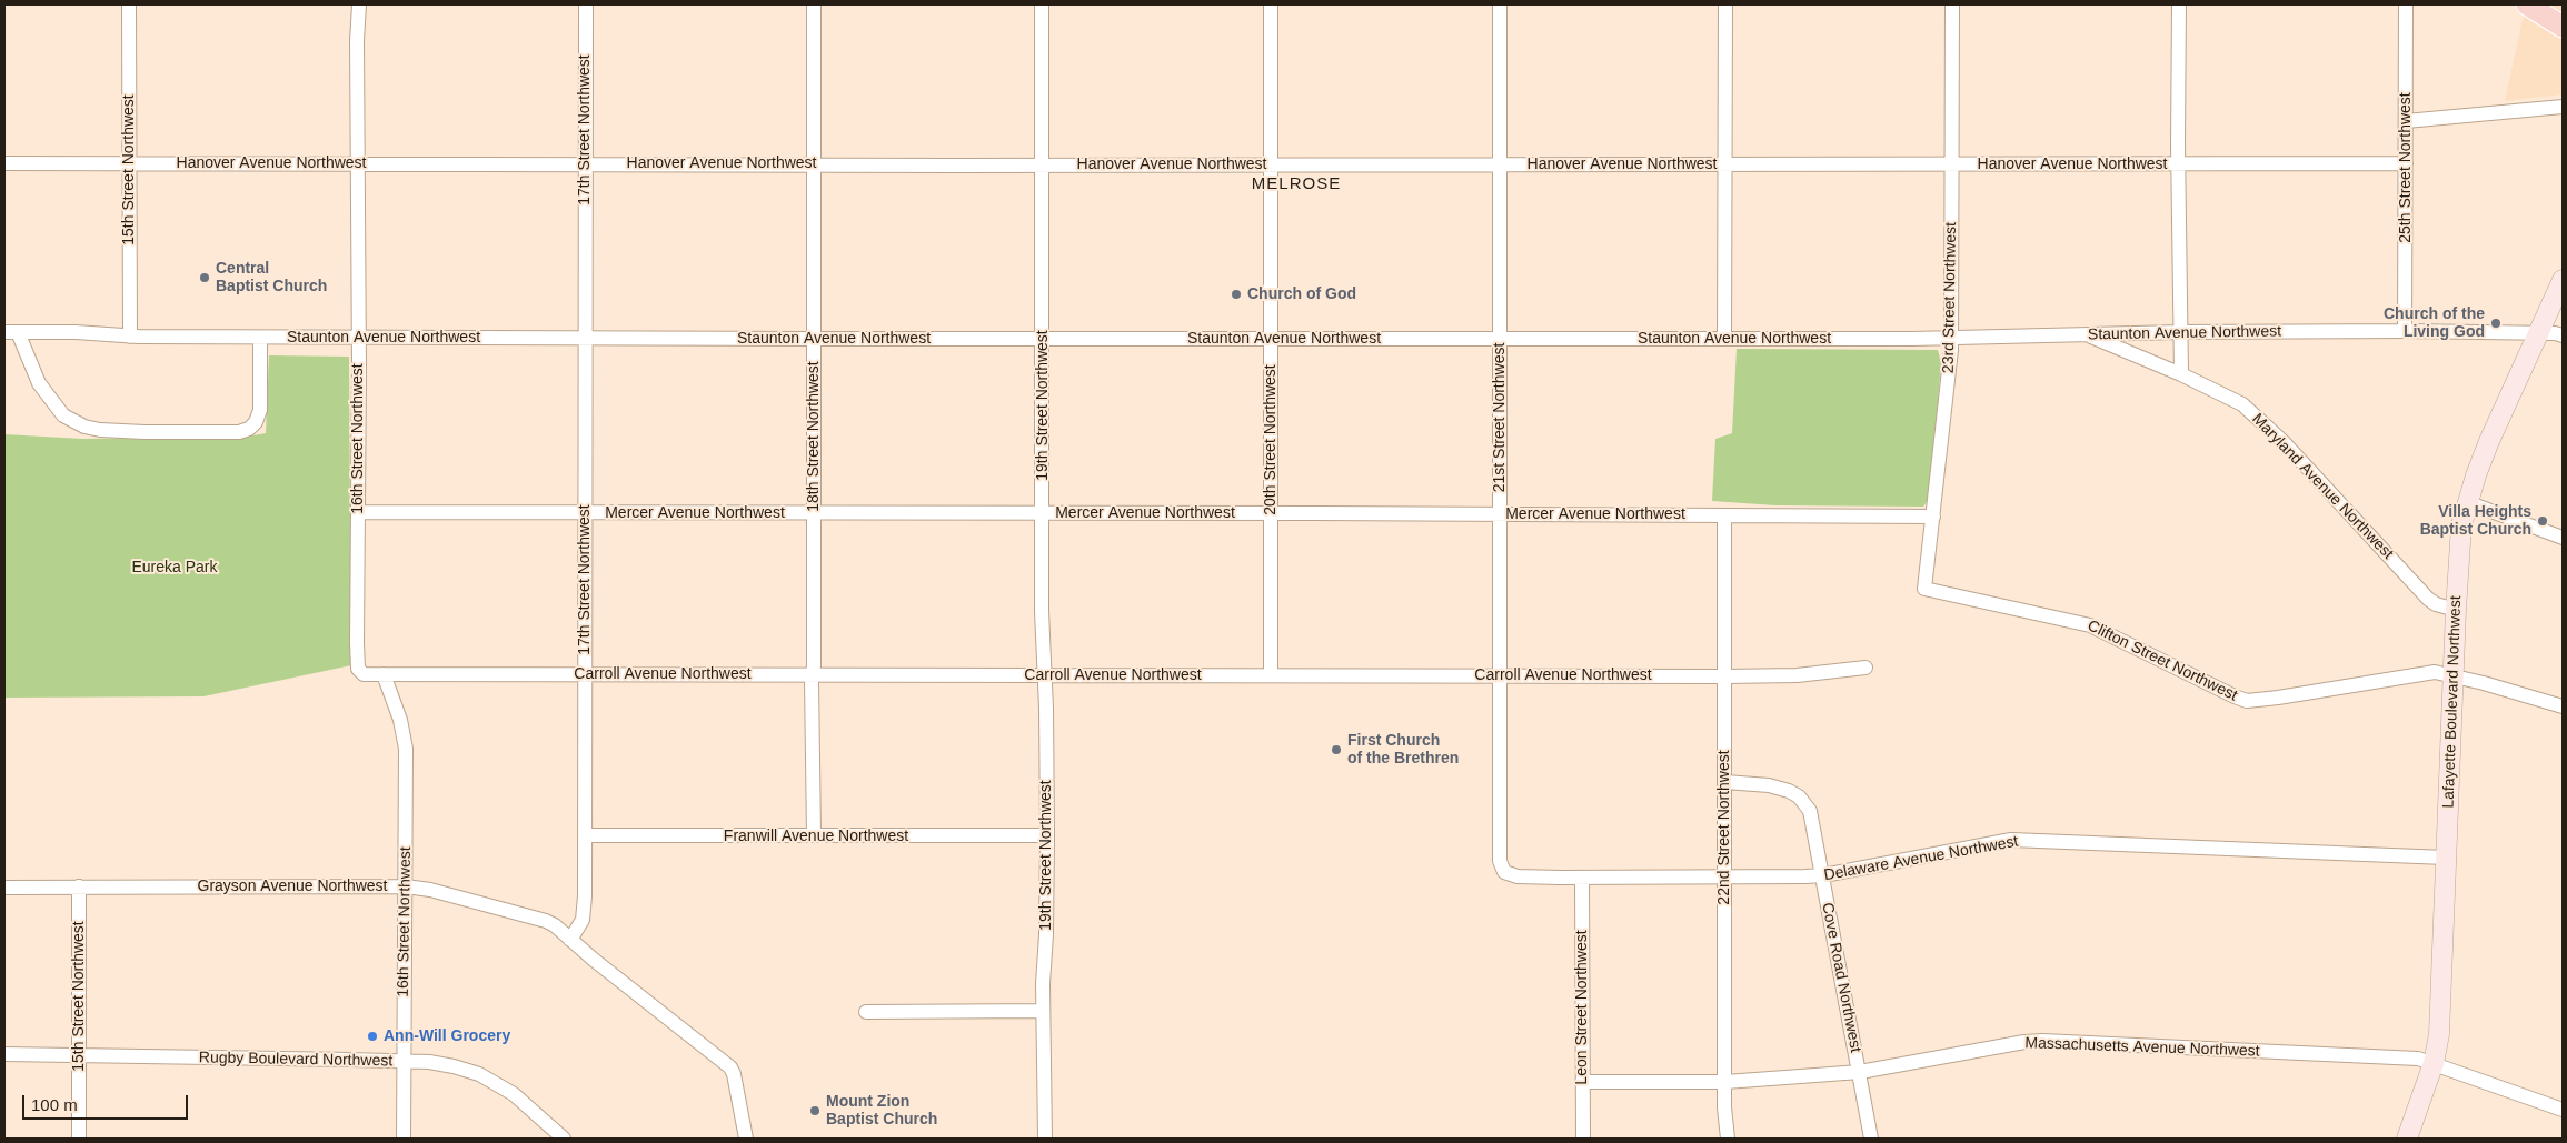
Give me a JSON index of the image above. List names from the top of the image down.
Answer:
{
  "streets": {
    "main road": ["Lafayette Boulevard Northwest"],
    "street": [
      "17th Street Northwest",
      "Hanover Avenue Northwest",
      "25th Street Northwest",
      "15th Street Northwest",
      "23rd Street Northwest",
      "Staunton Avenue Northwest",
      "19th Street Northwest",
      "21st Street Northwest",
      "18th Street Northwest",
      "16th Street Northwest",
      "20th Street Northwest",
      "Maryland Avenue Northwest",
      "Mercer Avenue Northwest",
      "Clifton Street Northwest",
      "Carroll Avenue Northwest",
      "22nd Street Northwest",
      "Franwill Avenue Northwest",
      "Delaware Avenue Northwest",
      "Grayson Avenue Northwest",
      "Cove Road Northwest",
      "Leon Street Northwest",
      "Massachusetts Avenue Northwest",
      "Rugby Boulevard Northwest"
    ]
  },
  "crossings": [
    ["17th Street Northwest", "Hanover Avenue Northwest"],
    ["17th Street Northwest", "Staunton Avenue Northwest"],
    ["17th Street Northwest", "Mercer Avenue Northwest"],
    ["17th Street Northwest", "Carroll Avenue Northwest"],
    ["17th Street Northwest", "Franwill Avenue Northwest"],
    ["17th Street Northwest", "Grayson Avenue Northwest"],
    ["Hanover Avenue Northwest", "25th Street Northwest"],
    ["Hanover Avenue Northwest", "15th Street Northwest"],
    ["Hanover Avenue Northwest", "23rd Street Northwest"],
    ["Hanover Avenue Northwest", "19th Street Northwest"],
    ["Hanover Avenue Northwest", "21st Street Northwest"],
    ["Hanover Avenue Northwest", "18th Street Northwest"],
    ["Hanover Avenue Northwest", "16th Street Northwest"],
    ["Hanover Avenue Northwest", "20th Street Northwest"],
    ["25th Street Northwest", "Staunton Avenue Northwest"],
    ["15th Street Northwest", "Staunton Avenue Northwest"],
    ["15th Street Northwest", "Grayson Avenue Northwest"],
    ["15th Street Northwest", "Rugby Boulevard Northwest"],
    ["23rd Street Northwest", "Staunton Avenue Northwest"],
    ["23rd Street Northwest", "Mercer Avenue Northwest"],
    ["23rd Street Northwest", "Clifton Street Northwest"],
    ["Staunton Avenue Northwest", "19th Street Northwest"],
    ["Staunton Avenue Northwest", "21st Street Northwest"],
    ["Staunton Avenue Northwest", "18th Street Northwest"],
    ["Staunton Avenue Northwest", "16th Street Northwest"],
    ["Staunton Avenue Northwest", "20th Street Northwest"],
    ["Staunton Avenue Northwest", "Maryland Avenue Northwest"],
    ["Staunton Avenue Northwest", "Lafayette Boulevard Northwest"],
    ["19th Street Northwest", "Mercer Avenue Northwest"],
    ["19th Street Northwest", "Carroll Avenue Northwest"],
    ["19th Street Northwest", "Franwill Avenue Northwest"],
    ["21st Street Northwest", "Mercer Avenue Northwest"],
    ["21st Street Northwest", "Carroll Avenue Northwest"],
    ["21st Street Northwest", "Delaware Avenue Northwest"],
    ["18th Street Northwest", "Mercer Avenue Northwest"],
    ["18th Street Northwest", "Carroll Avenue Northwest"],
    ["18th Street Northwest", "Franwill Avenue Northwest"],
    ["16th Street Northwest", "Mercer Avenue Northwest"],
    ["16th Street Northwest", "Carroll Avenue Northwest"],
    ["16th Street Northwest", "Grayson Avenue Northwest"],
    ["16th Street Northwest", "Rugby Boulevard Northwest"],
    ["20th Street Northwest", "Mercer Avenue Northwest"],
    ["20th Street Northwest", "Carroll Avenue Northwest"],
    ["Maryland Avenue Northwest", "Lafayette Boulevard Northwest"],
    ["Mercer Avenue Northwest", "22nd Street Northwest"],
    ["Clifton Street Northwest", "Lafayette Boulevard Northwest"],
    ["Carroll Avenue Northwest", "22nd Street Northwest"],
    ["Lafayette Boulevard Northwest", "Delaware Avenue Northwest"],
    ["Lafayette Boulevard Northwest", "Massachusetts Avenue Northwest"],
    ["22nd Street Northwest", "Delaware Avenue Northwest"],
    ["22nd Street Northwest", "Cove Road Northwest"],
    ["22nd Street Northwest", "Massachusetts Avenue Northwest"],
    ["Delaware Avenue Northwest", "Cove Road Northwest"],
    ["Delaware Avenue Northwest", "Leon Street Northwest"],
    ["Cove Road Northwest", "Massachusetts Avenue Northwest"],
    ["Leon Street Northwest", "Massachusetts Avenue Northwest"]
  ],
  "districts": ["MELROSE"],
  "parks": ["Eureka Park"],
  "places": [
    "Central Baptist Church",
    "Church of God",
    "Church of the Living God",
    "Villa Heights Baptist Church",
    "First Church of the Brethren",
    "Ann-Will Grocery",
    "Mount Zion Baptist Church"
  ],
  "scale_bar": "100 m"
}
